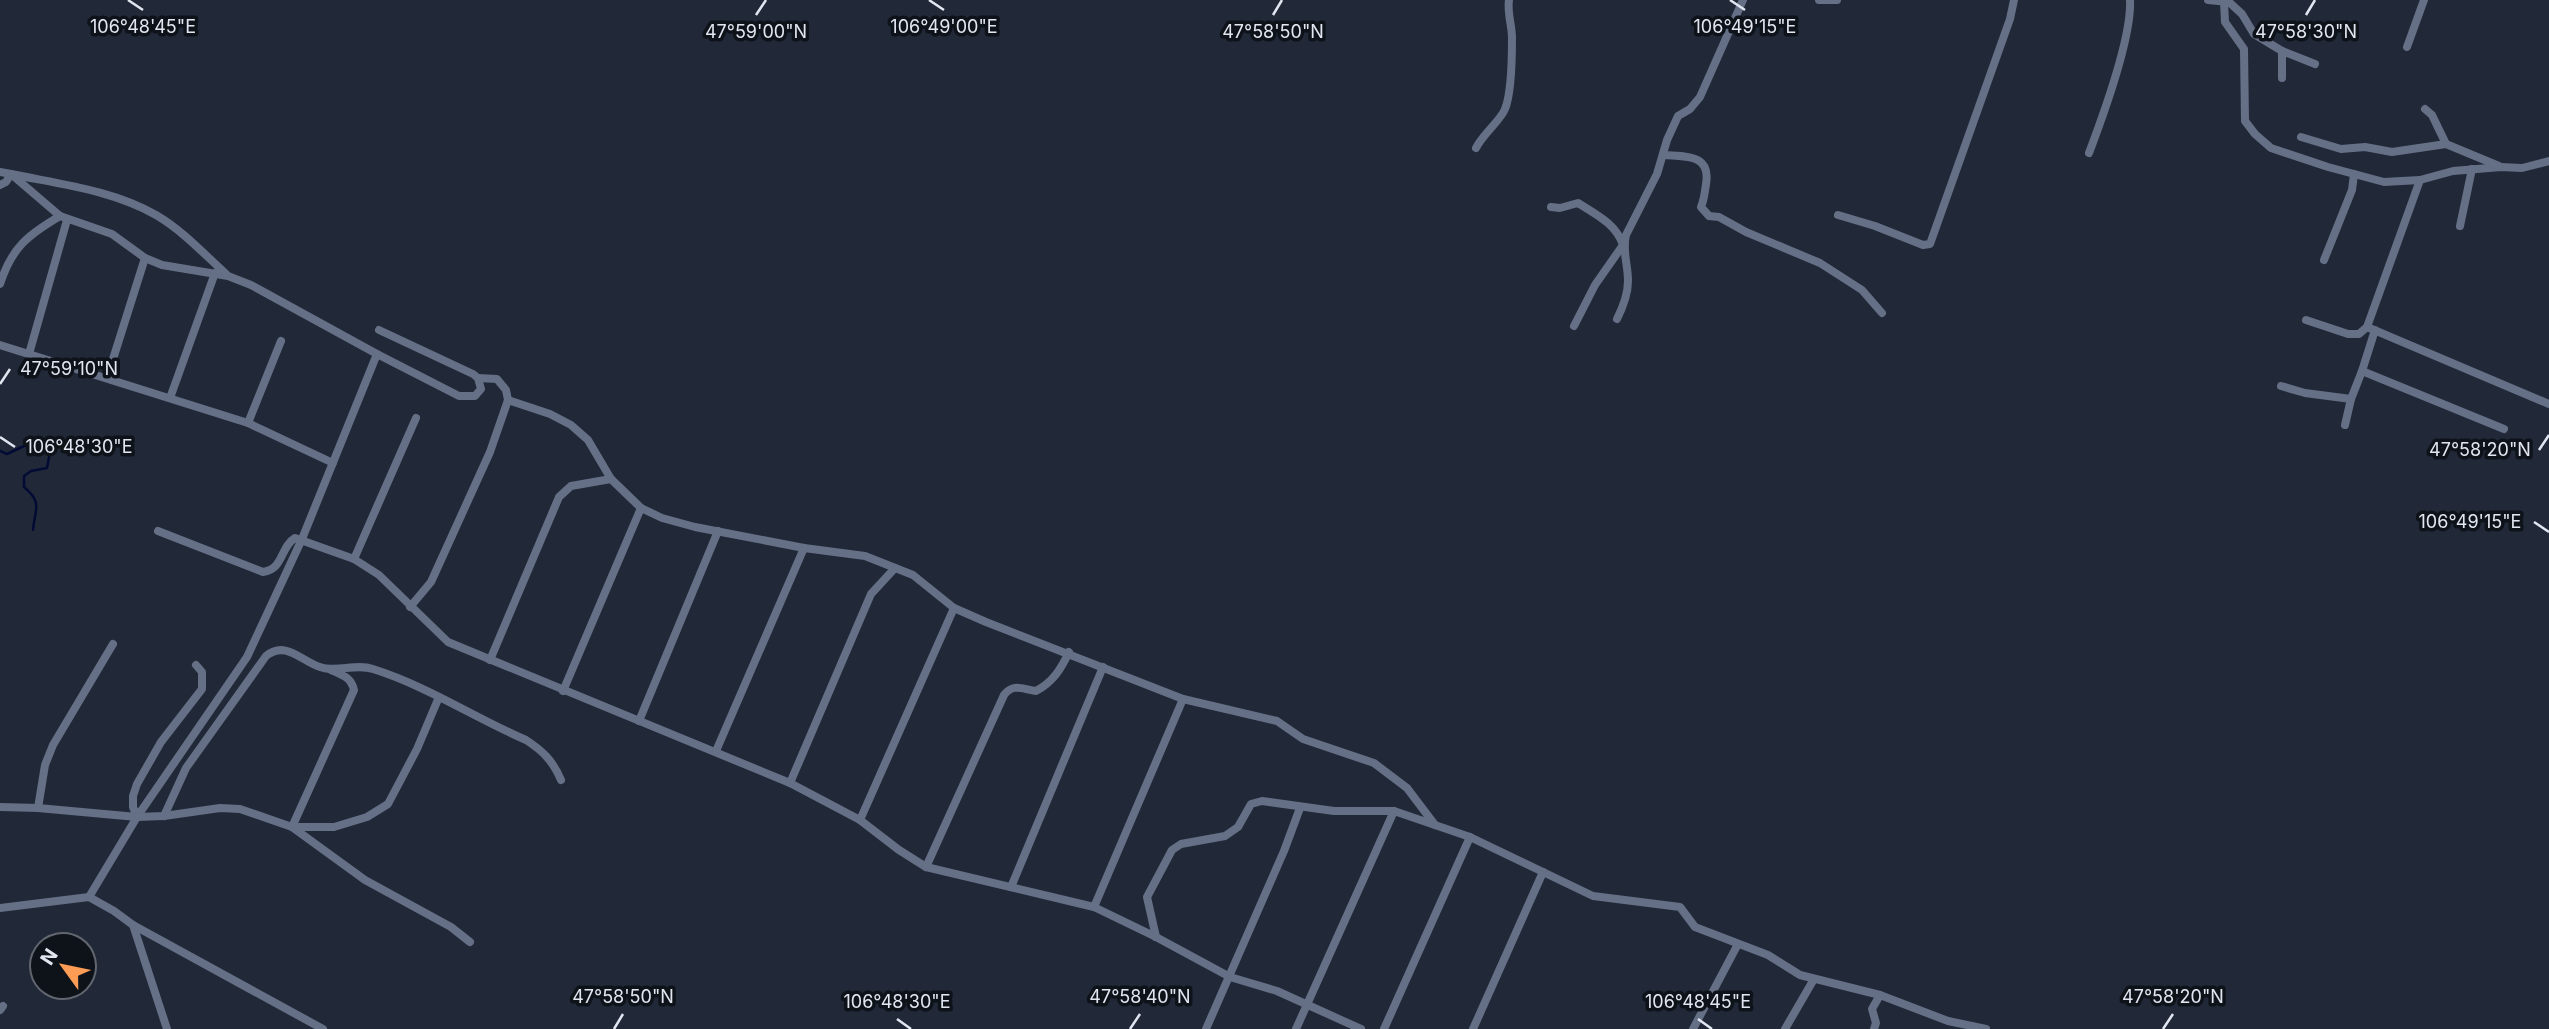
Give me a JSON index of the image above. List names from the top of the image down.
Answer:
{
  "north": "top left",
  "coordinates": [
    "106°48'45\"E",
    "106°49'00\"E",
    "106°49'15\"E",
    "47°59'00\"N",
    "47°58'50\"N",
    "47°58'30\"N",
    "47°59'10\"N",
    "106°48'30\"E",
    "47°58'20\"N",
    "47°58'40\"N"
  ]
}
